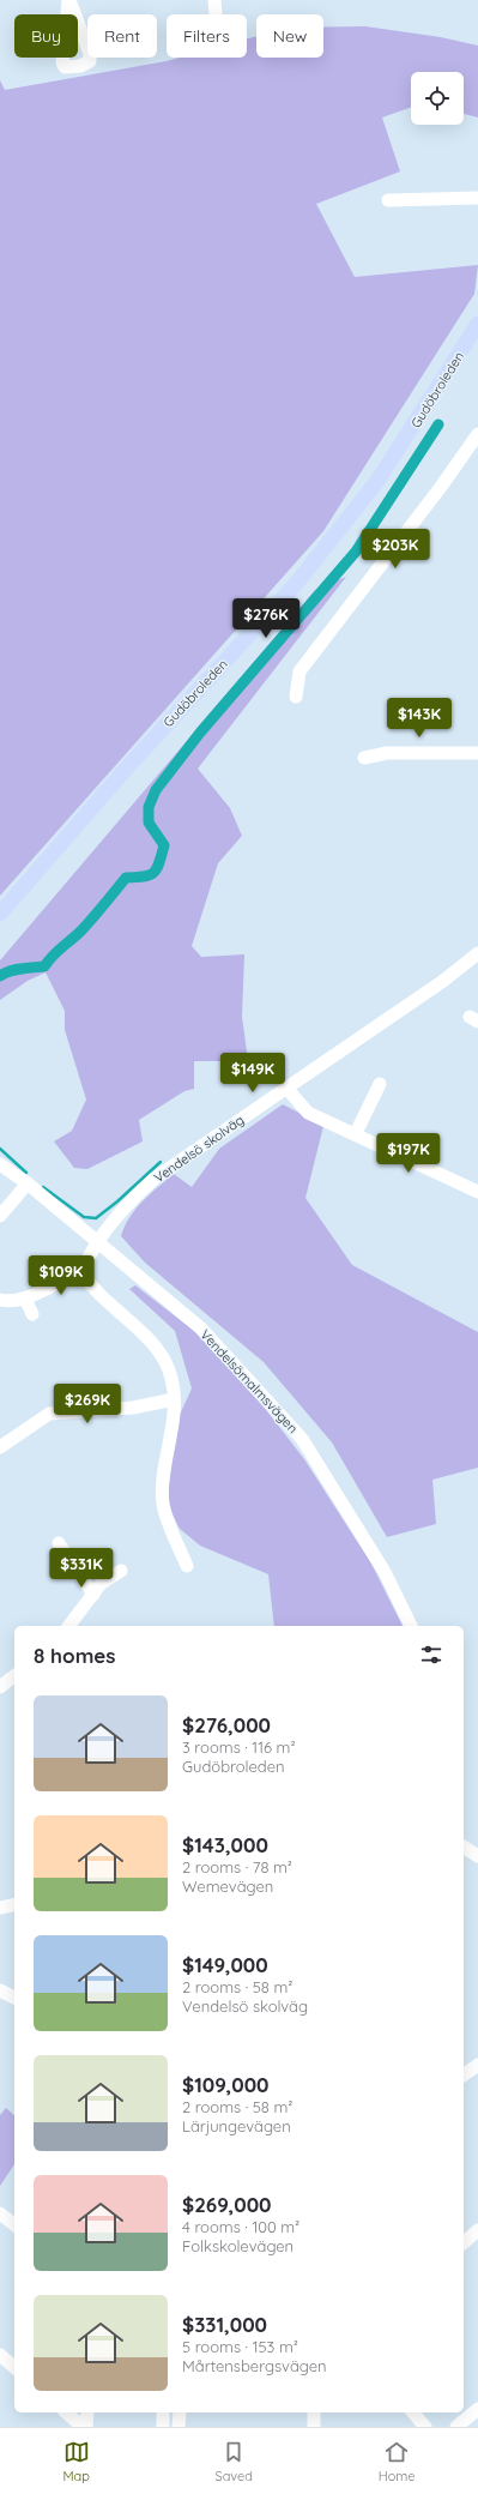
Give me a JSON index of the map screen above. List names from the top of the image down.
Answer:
{
  "streets": {
    "main road": ["Gudöbroleden"],
    "street": ["Vendelsö skolväg", "Vendelsömalmsvägen"]
  },
  "crossings": [
    ["Vendelsö skolväg", "Vendelsömalmsvägen"]
  ],
  "page": {
    "chip": [
      "Buy",
      "Rent",
      "Filters",
      "New"
    ],
    "price": [
      "$203K",
      "$276K",
      "$143K",
      "$149K",
      "$197K",
      "$109K",
      "$269K",
      "$331K"
    ],
    "heading": "8 homes",
    "list": [
      {
        "name": "$276,000",
        "note": "3 rooms · 116 m² · Gudöbroleden"
      },
      {
        "name": "$143,000",
        "note": "2 rooms · 78 m² · Wemevägen"
      },
      {
        "name": "$149,000",
        "note": "2 rooms · 58 m² · Vendelsö skolväg"
      },
      {
        "name": "$109,000",
        "note": "2 rooms · 58 m² · Lärjungevägen"
      },
      {
        "name": "$269,000",
        "note": "4 rooms · 100 m² · Folkskolevägen"
      },
      {
        "name": "$331,000",
        "note": "5 rooms · 153 m² · Mårtensbergsvägen"
      }
    ],
    "tabs": ["Map", "Saved", "Home"]
  }
}
